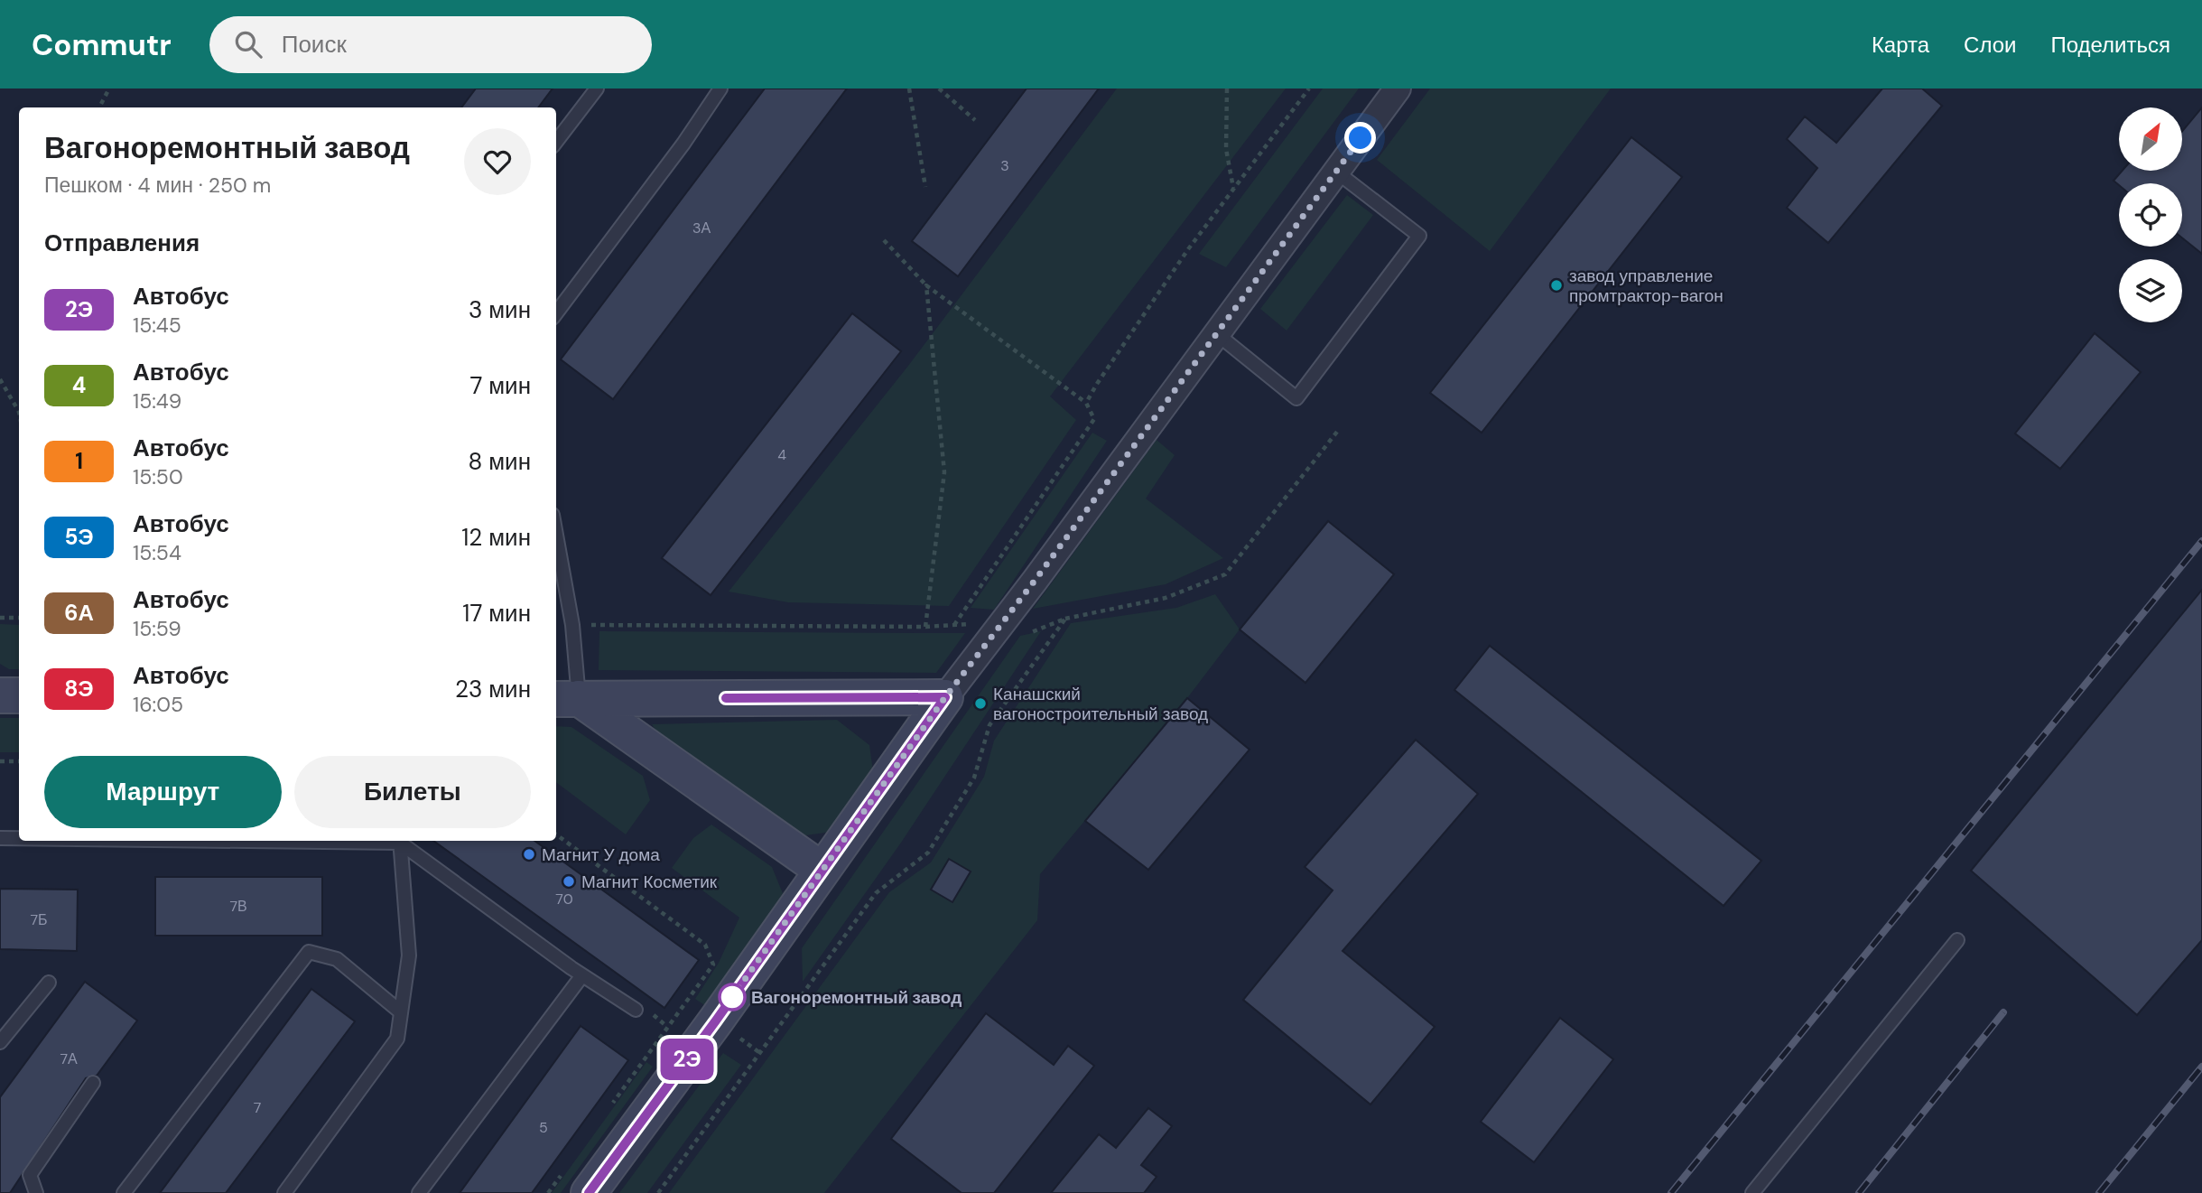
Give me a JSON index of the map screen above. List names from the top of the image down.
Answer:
{
  "places": [
    "завод управление промтрактор-вагон",
    "Канашский вагоностроительный завод",
    "Магнит У дома",
    "Магнит Косметик",
    "Вагоноремонтный завод"
  ],
  "lines": ["bus line 2Э"],
  "house_numbers": [
    "3",
    "3А",
    "4",
    "70",
    "7В",
    "7Б",
    "7А",
    "7",
    "5"
  ],
  "north": "top right",
  "page": {
    "header": "Commutr",
    "search": "Поиск",
    "nav": ["Карта", "Слои", "Поделиться"],
    "on_map": "2Э",
    "heading": [
      ["Вагоноремонтный завод", "Пешком · 4 мин · 250 m"],
      "Отправления"
    ],
    "list": [
      {
        "mark": "2Э",
        "name": "Автобус",
        "note": "15:45",
        "value": "3 мин"
      },
      {
        "mark": "4",
        "name": "Автобус",
        "note": "15:49",
        "value": "7 мин"
      },
      {
        "mark": "1",
        "name": "Автобус",
        "note": "15:50",
        "value": "8 мин"
      },
      {
        "mark": "5Э",
        "name": "Автобус",
        "note": "15:54",
        "value": "12 мин"
      },
      {
        "mark": "6А",
        "name": "Автобус",
        "note": "15:59",
        "value": "17 мин"
      },
      {
        "mark": "8Э",
        "name": "Автобус",
        "note": "16:05",
        "value": "23 мин"
      }
    ],
    "buttons": ["Маршрут", "Билеты"]
  }
}
